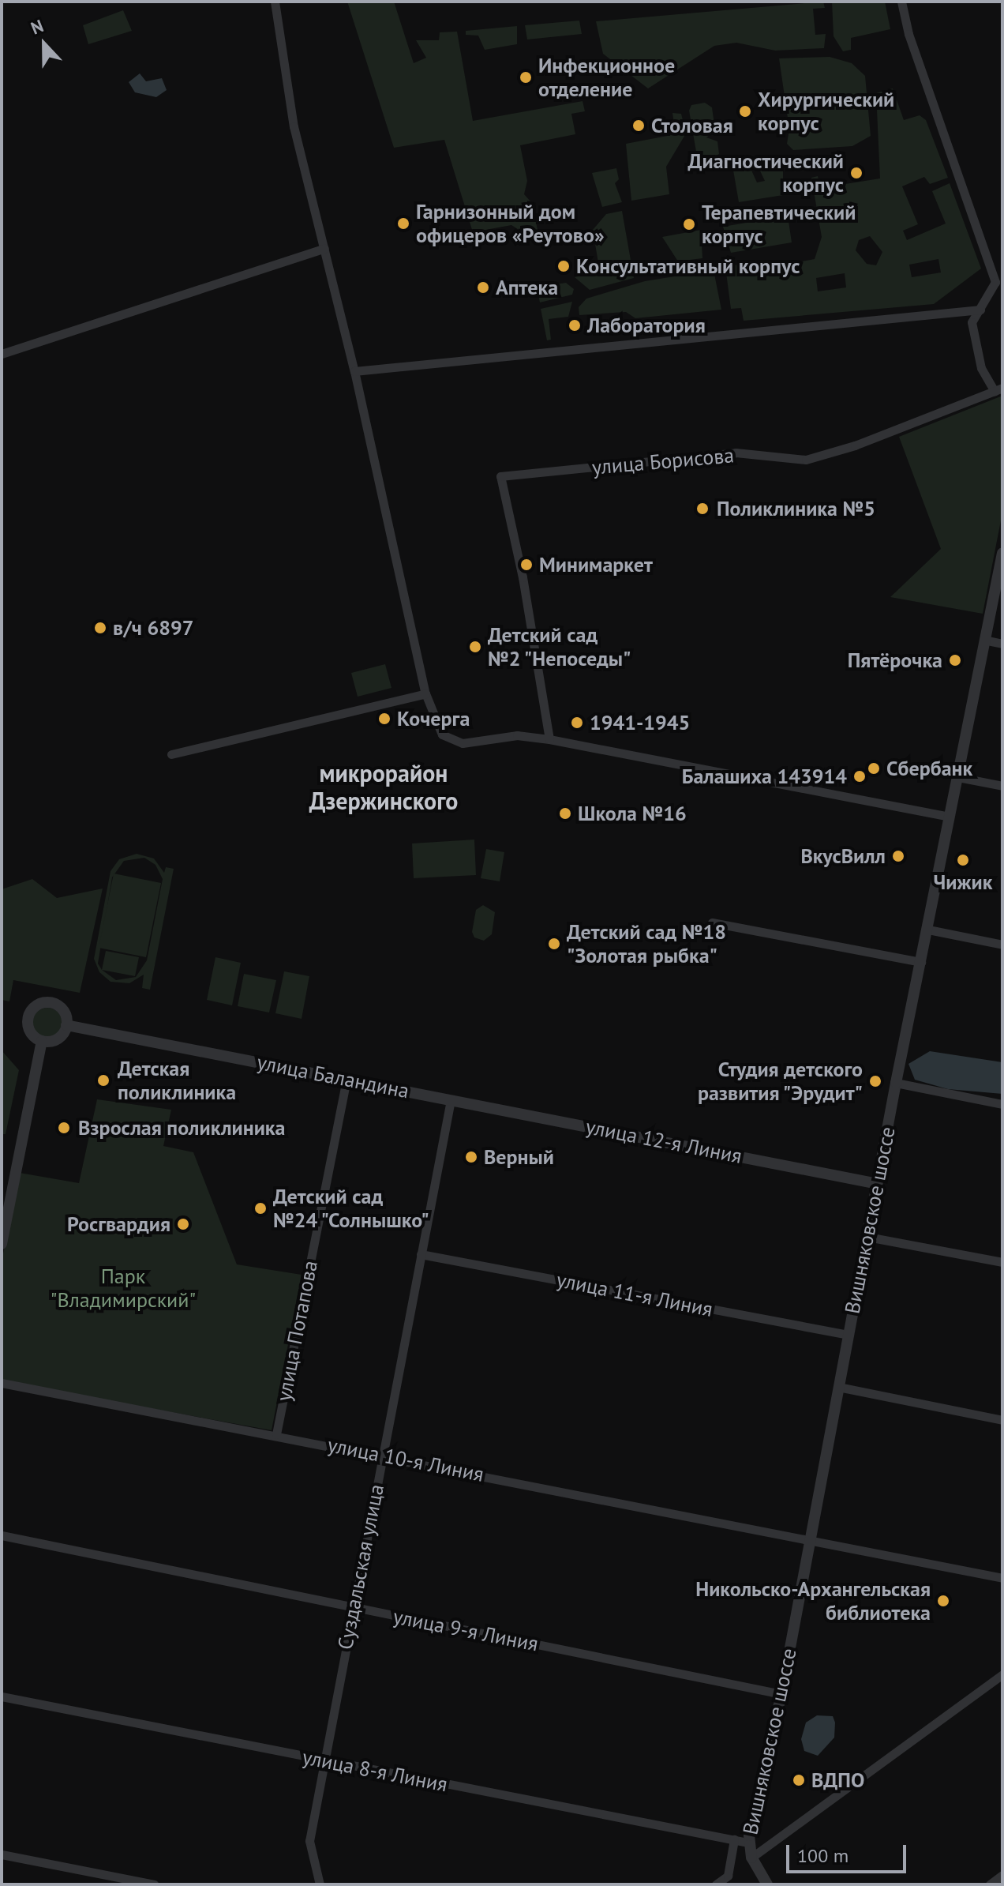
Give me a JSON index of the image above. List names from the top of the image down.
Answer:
{
  "streets": {
    "street": [
      "улица Борисова",
      "улица Баландина",
      "улица 12-я Линия",
      "Вишняковское шоссе",
      "улица 11-я Линия",
      "улица Потапова",
      "улица 10-я Линия",
      "Суздальская улица",
      "улица 9-я Линия",
      "улица 8-я Линия"
    ]
  },
  "crossings": [
    ["улица Баландина", "улица 12-я Линия"],
    ["улица Баландина", "улица Потапова"],
    ["улица Баландина", "Суздальская улица"],
    ["улица 12-я Линия", "Вишняковское шоссе"],
    ["улица 12-я Линия", "Суздальская улица"],
    ["Вишняковское шоссе", "улица 11-я Линия"],
    ["Вишняковское шоссе", "улица 10-я Линия"],
    ["Вишняковское шоссе", "улица 9-я Линия"],
    ["Вишняковское шоссе", "улица 8-я Линия"],
    ["улица 11-я Линия", "Суздальская улица"],
    ["улица Потапова", "улица 10-я Линия"],
    ["улица 10-я Линия", "Суздальская улица"],
    ["Суздальская улица", "улица 9-я Линия"],
    ["Суздальская улица", "улица 8-я Линия"]
  ],
  "districts": ["микрорайон Дзержинского"],
  "parks": ["Парк \"Владимирский\""],
  "places": [
    "Инфекционное отделение",
    "Хирургический корпус",
    "Столовая",
    "Диагностический корпус",
    "Гарнизонный дом офицеров «Реутово»",
    "Терапевтический корпус",
    "Консультативный корпус",
    "Аптека",
    "Лаборатория",
    "Поликлиника №5",
    "Минимаркет",
    "в/ч 6897",
    "Детский сад №2 \"Непоседы\"",
    "Пятёрочка",
    "Кочерга",
    "1941-1945",
    "Сбербанк",
    "Балашиха 143914",
    "Школа №16",
    "ВкусВилл",
    "Чижик",
    "Детский сад №18 \"Золотая рыбка\"",
    "Детская поликлиника",
    "Студия детского развития \"Эрудит\"",
    "Взрослая поликлиника",
    "Верный",
    "Детский сад №24 \"Солнышко\"",
    "Росгвардия",
    "Никольско-Архангельская библиотека",
    "ВДПО"
  ],
  "scale_bar": "100 m",
  "north": "top"
}
